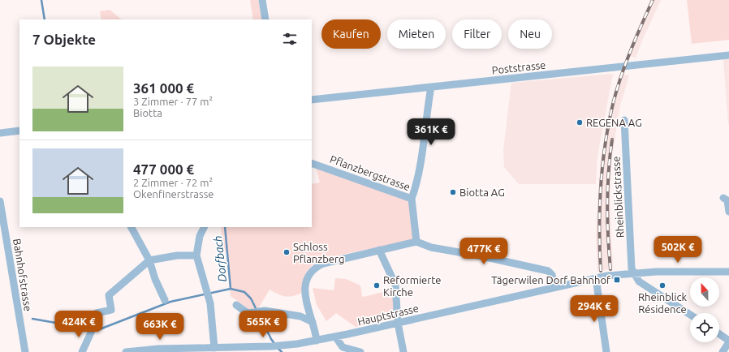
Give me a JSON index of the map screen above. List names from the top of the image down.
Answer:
{
  "streets": {
    "street": [
      "Poststrasse",
      "Pflanzbergstrasse",
      "Rheinblickstrasse",
      "Bahnhofstrasse",
      "Hauptstrasse"
    ]
  },
  "crossings": [
    ["Rheinblickstrasse", "Hauptstrasse"]
  ],
  "water": ["Dorfbach"],
  "places": {
    "other": [
      "REGENA AG",
      "Biotta AG",
      "Schloss Pflanzberg",
      "Reformierte Kirche",
      "Rheinblick Résidence"
    ],
    "transit": ["Tägerwilen Dorf Bahnhof"]
  },
  "north": "top",
  "page": {
    "chip": [
      "Kaufen",
      "Mieten",
      "Filter",
      "Neu"
    ],
    "heading": "7 Objekte",
    "list": [
      {
        "name": "361 000 €",
        "note": "3 Zimmer · 77 m² · Biotta"
      },
      {
        "name": "477 000 €",
        "note": "2 Zimmer · 72 m² · Okenfinerstrasse"
      }
    ],
    "price": [
      "361K €",
      "502K €",
      "477K €",
      "294K €",
      "424K €",
      "565K €",
      "663K €"
    ]
  }
}
